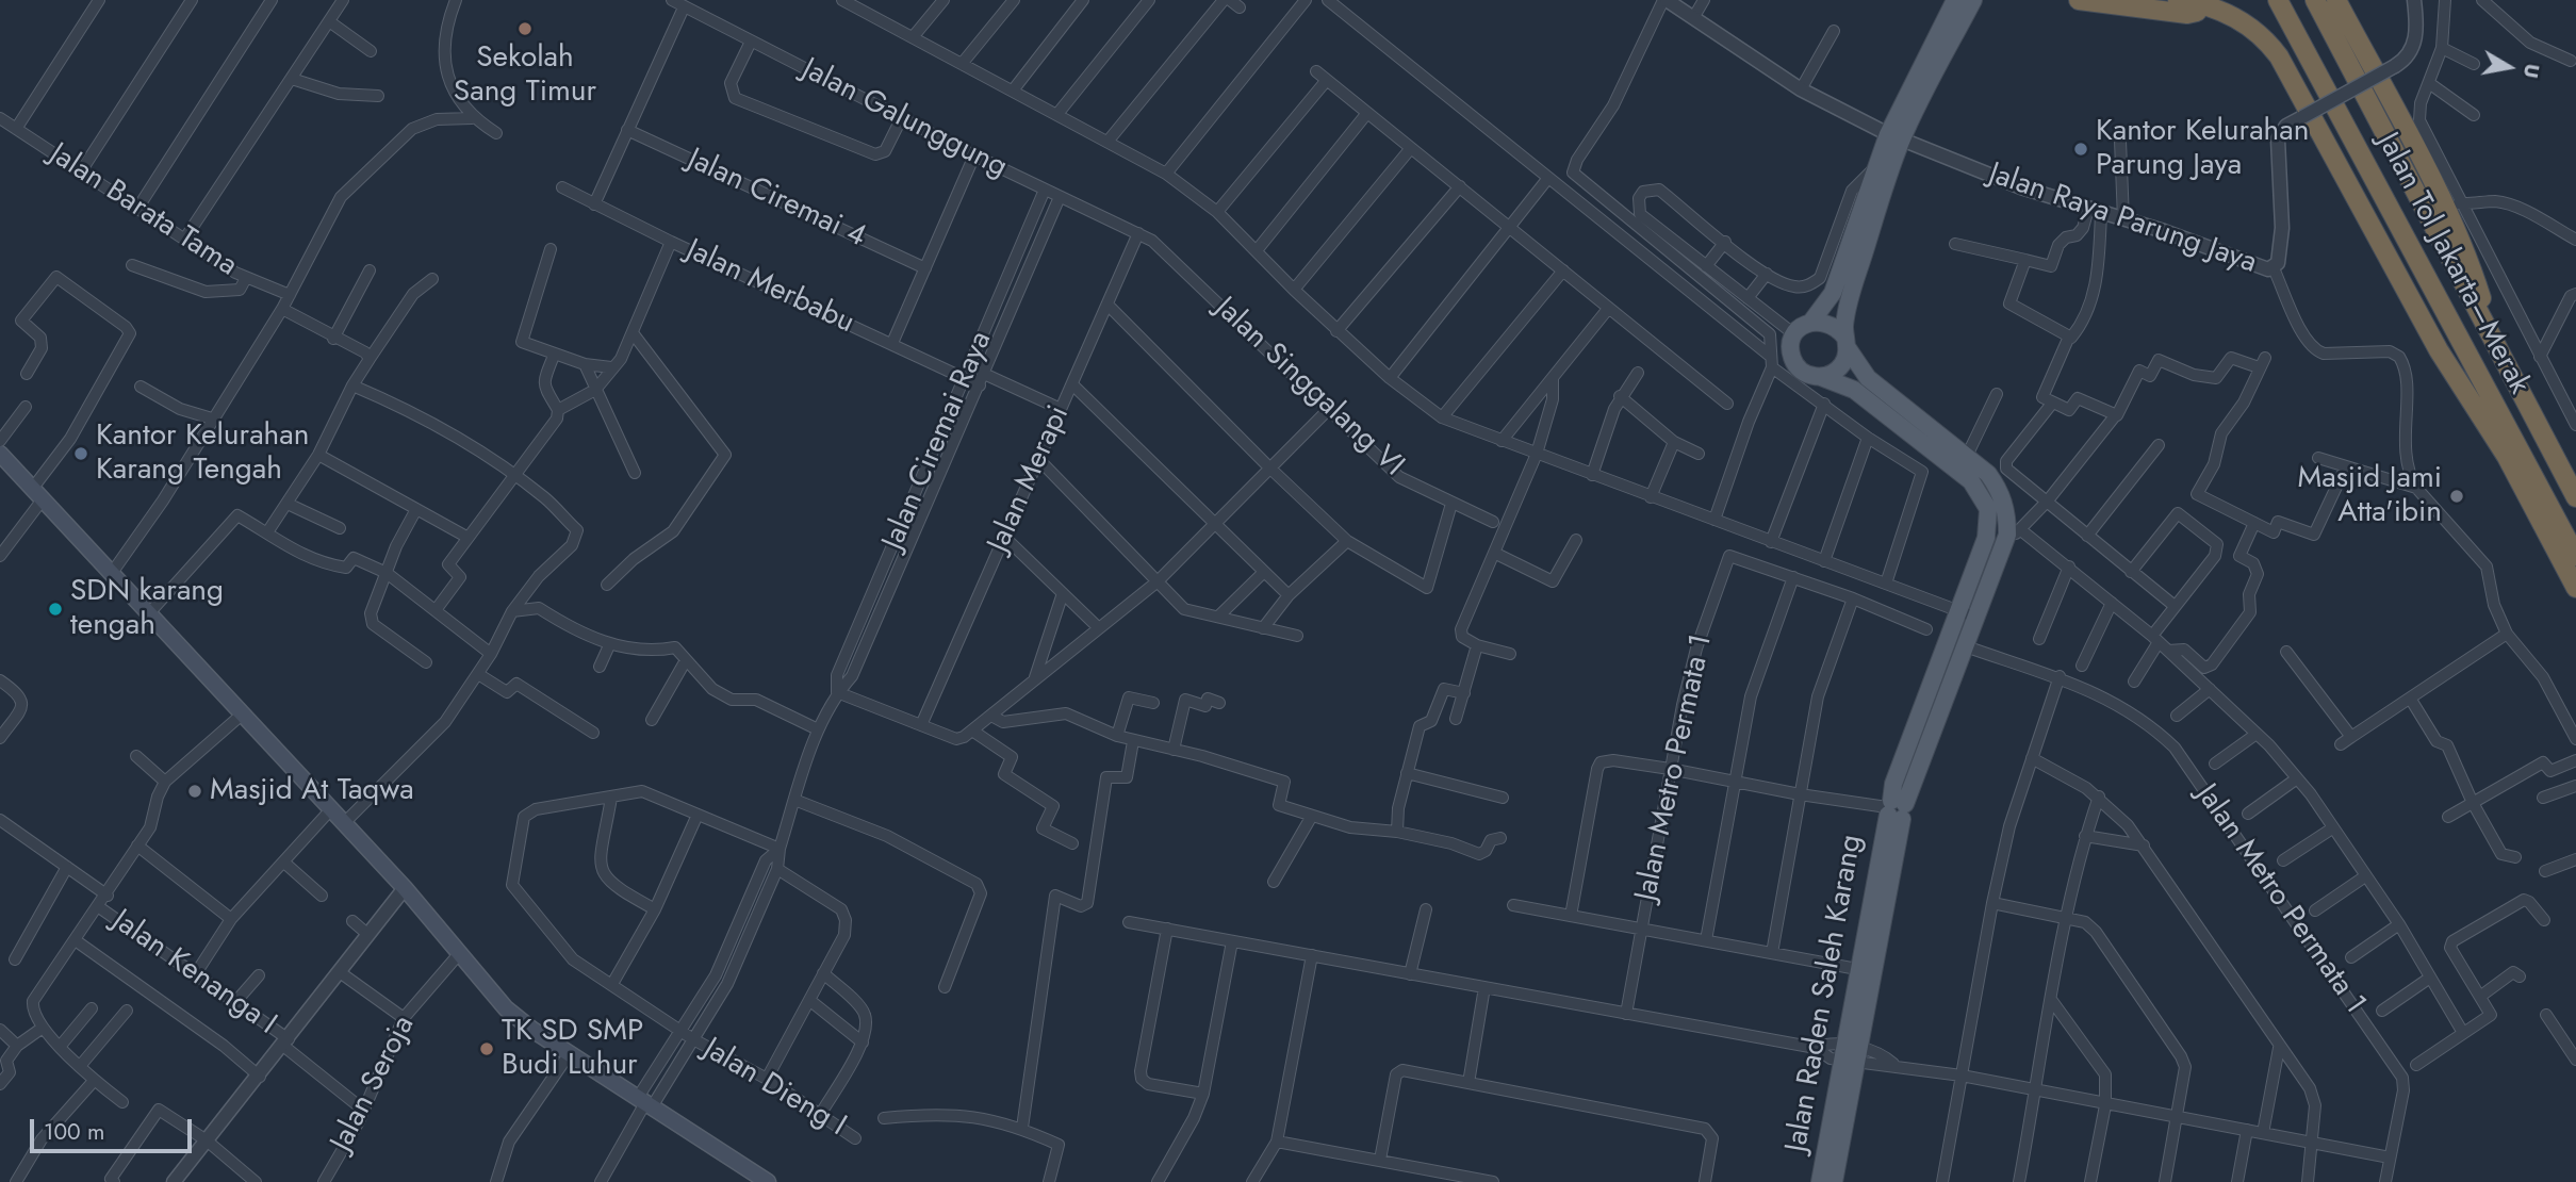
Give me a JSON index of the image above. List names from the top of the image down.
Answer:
{
  "streets": {
    "highway": ["Jalan Tol Jakarta–Merak"],
    "main road": ["Jalan Raden Saleh Karang"],
    "street": [
      "Jalan Galunggung",
      "Jalan Ciremai 4",
      "Jalan Barata Tama",
      "Jalan Raya Parung Jaya",
      "Jalan Merbabu",
      "Jalan Singgalang VI",
      "Jalan Ciremai Raya",
      "Jalan Merapi",
      "Jalan Metro Permata 1",
      "Jalan Kenanga I",
      "Jalan Seroja",
      "Jalan Dieng I"
    ]
  },
  "crossings": [
    ["Jalan Galunggung", "Jalan Singgalang VI"],
    ["Jalan Galunggung", "Jalan Ciremai Raya"],
    ["Jalan Galunggung", "Jalan Merapi"],
    ["Jalan Merbabu", "Jalan Ciremai Raya"],
    ["Jalan Singgalang VI", "Jalan Merapi"],
    ["Jalan Ciremai Raya", "Jalan Dieng I"],
    ["Jalan Metro Permata 1", "Jalan Raden Saleh Karang"],
    ["Jalan Kenanga I", "Jalan Seroja"]
  ],
  "places": [
    "Sekolah Sang Timur",
    "Kantor Kelurahan Parung Jaya",
    "Kantor Kelurahan Karang Tengah",
    "Masjid Jami Atta'ibin",
    "SDN karang tengah",
    "Masjid At Taqwa",
    "TK SD SMP Budi Luhur"
  ],
  "scale_bar": "100 m",
  "north": "right"
}
